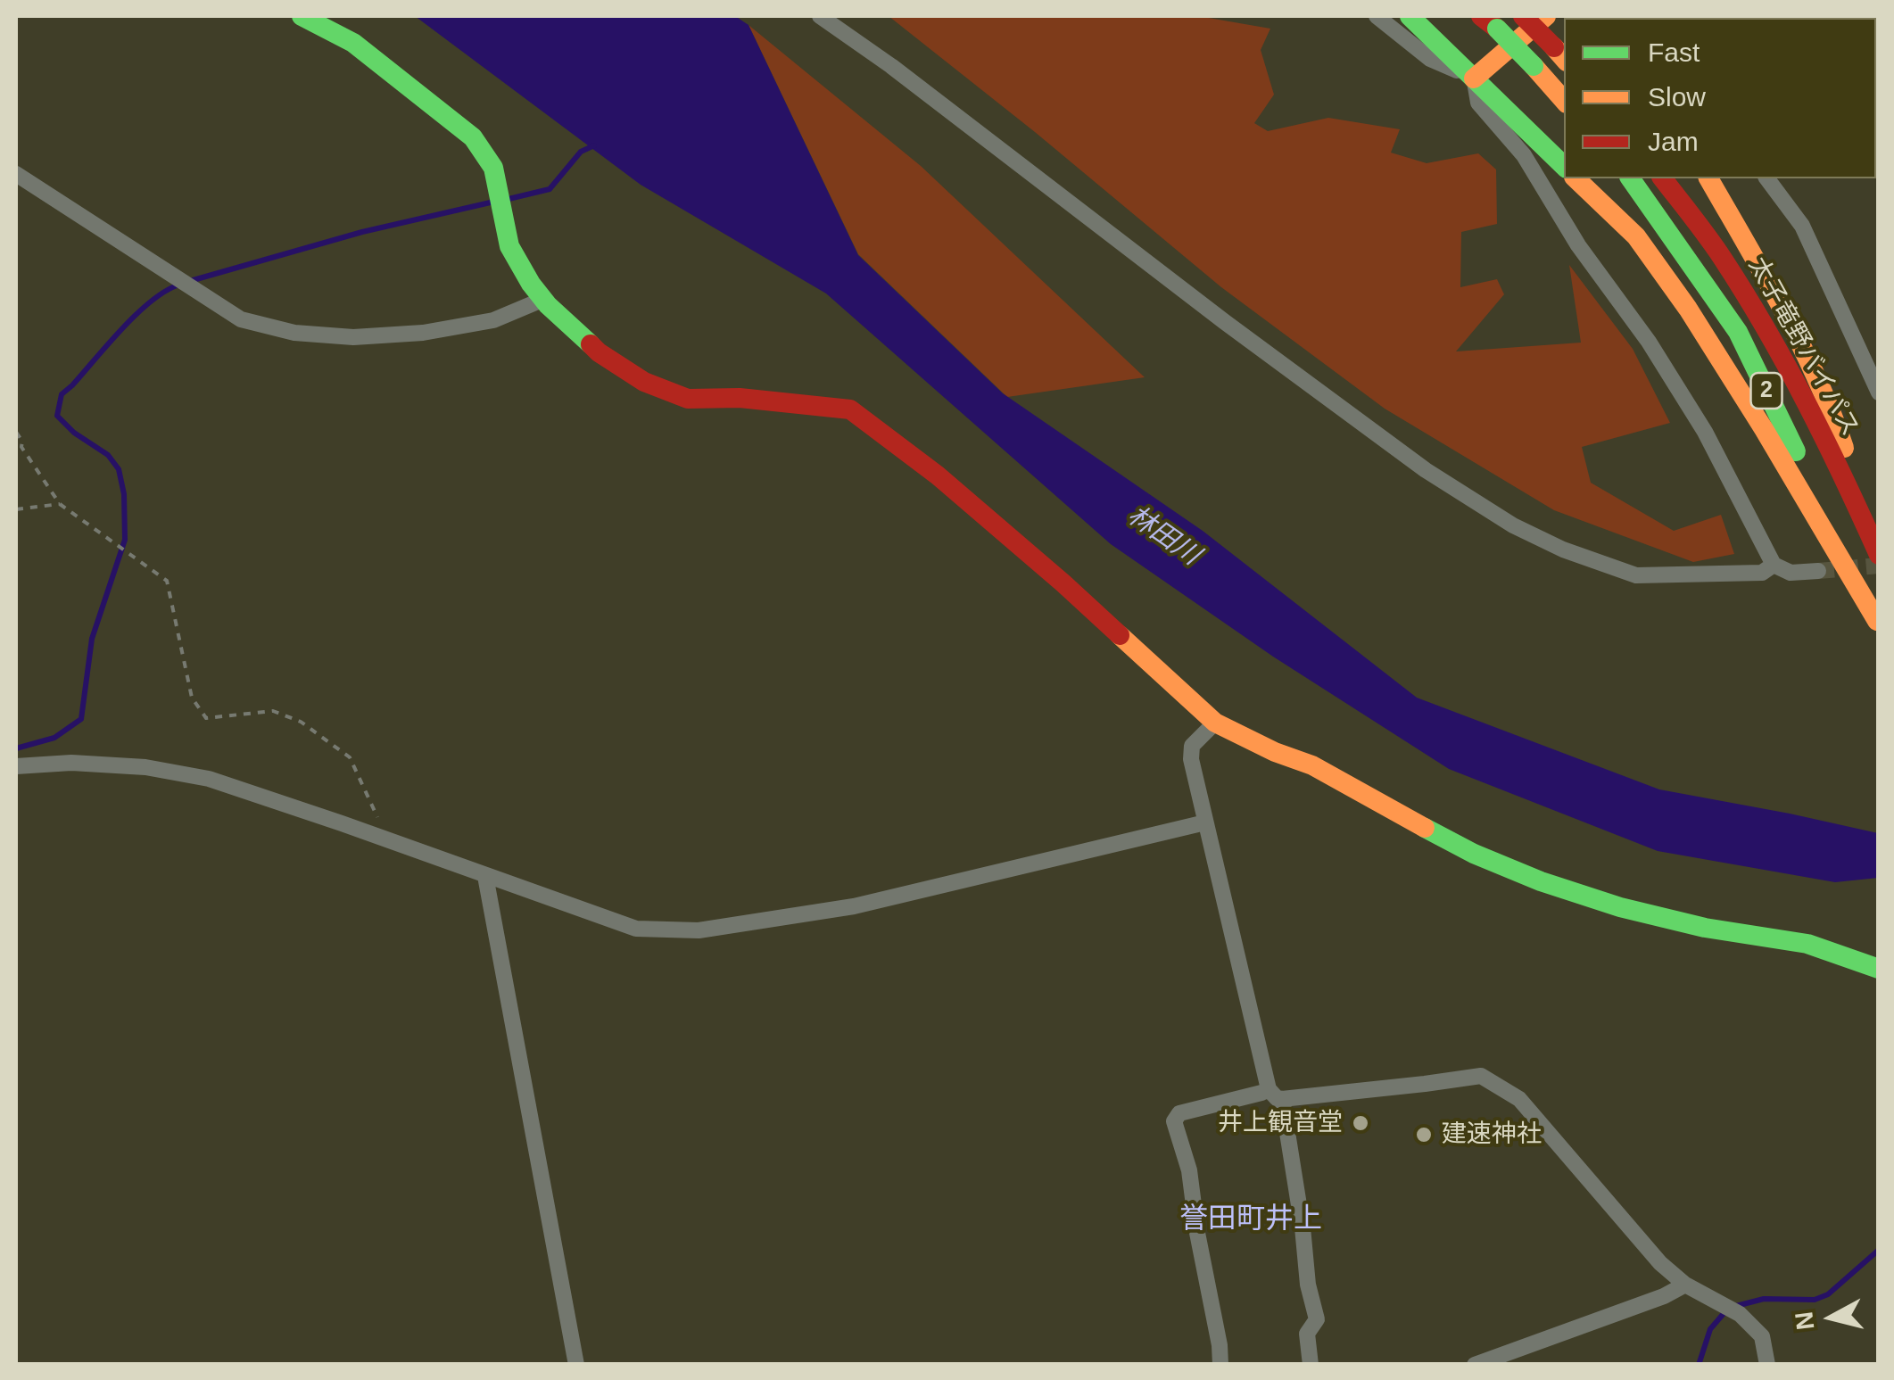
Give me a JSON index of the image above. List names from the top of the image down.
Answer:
{
  "streets": {
    "main road": ["太子竜野バイパス", "2"]
  },
  "districts": ["誉田町井上"],
  "water": ["林田川"],
  "places": ["井上観音堂", "建速神社"],
  "legend": ["Fast", "Slow", "Jam"],
  "north": "left"
}
